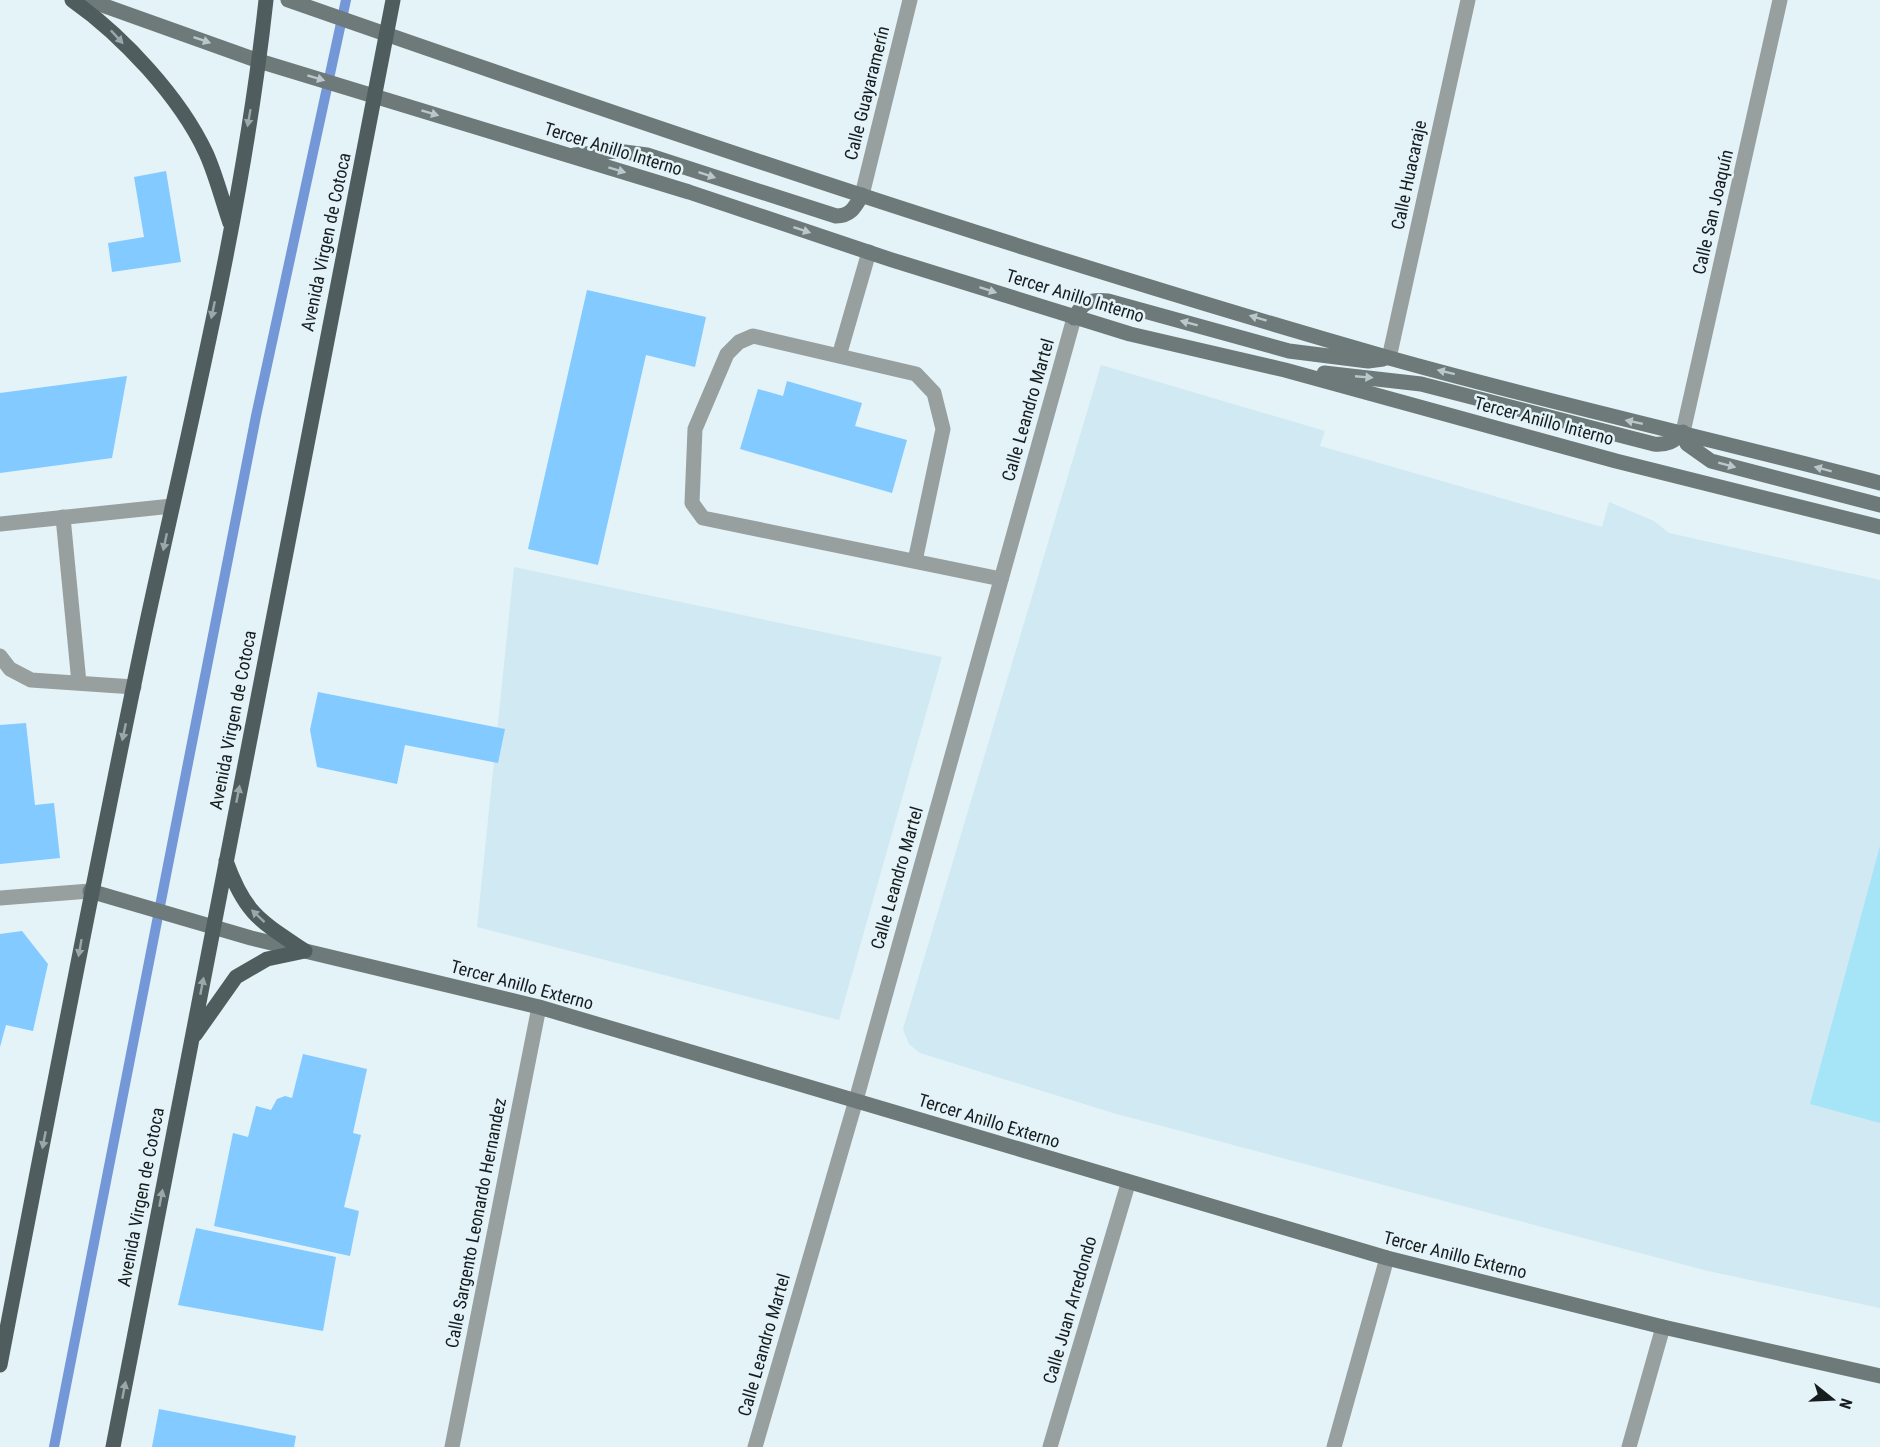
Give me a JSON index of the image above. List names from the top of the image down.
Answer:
{
  "streets": {
    "main road": ["Tercer Anillo Interno", "Avenida Virgen de Cotoca", "Tercer Anillo Externo"],
    "street": [
      "Calle Guayaramerín",
      "Calle Huacaraje",
      "Calle San Joaquín",
      "Calle Leandro Martel",
      "Calle Sargento Leonardo Hernandez",
      "Calle Juan Arredondo"
    ]
  },
  "crossings": [
    ["Calle Guayaramerín", "Tercer Anillo Interno"],
    ["Tercer Anillo Interno", "Calle Huacaraje"],
    ["Tercer Anillo Interno", "Calle San Joaquín"],
    ["Tercer Anillo Interno", "Avenida Virgen de Cotoca"],
    ["Tercer Anillo Interno", "Calle Leandro Martel"],
    ["Avenida Virgen de Cotoca", "Tercer Anillo Externo"],
    ["Calle Leandro Martel", "Tercer Anillo Externo"],
    ["Tercer Anillo Externo", "Calle Sargento Leonardo Hernandez"],
    ["Tercer Anillo Externo", "Calle Juan Arredondo"]
  ],
  "north": "right"
}
